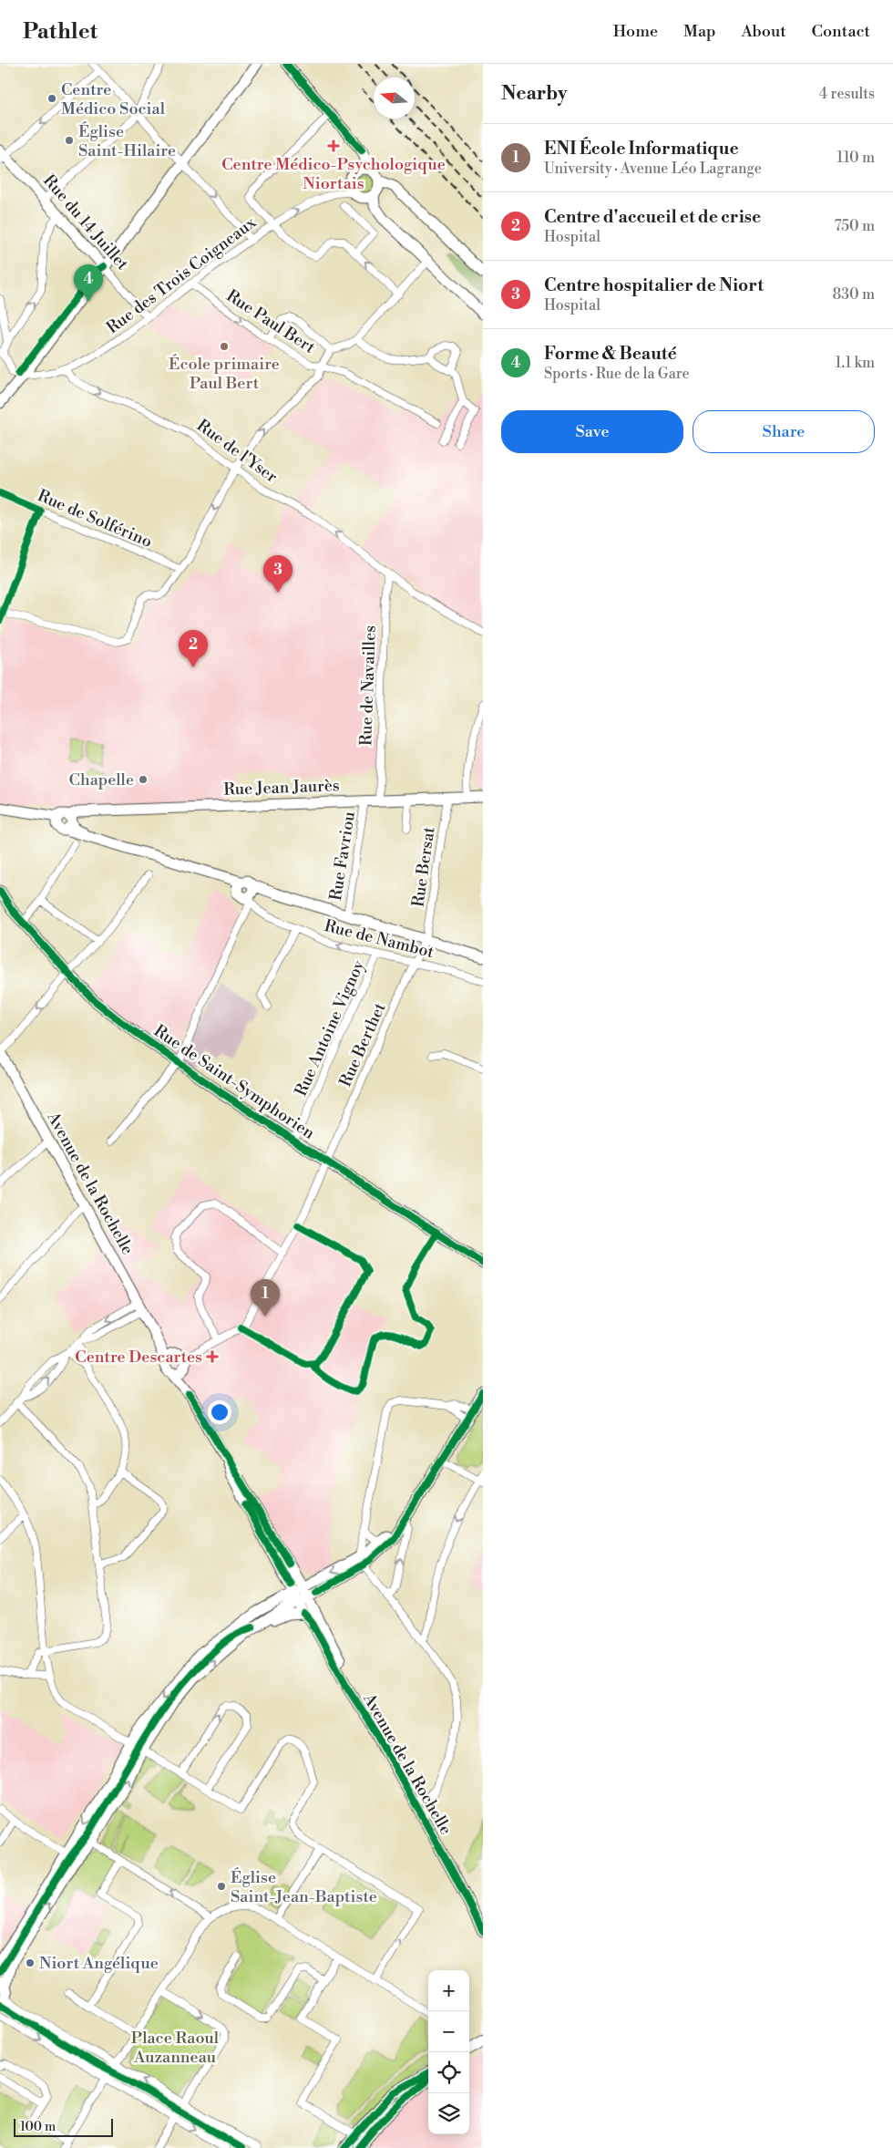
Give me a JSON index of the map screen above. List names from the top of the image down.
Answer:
{
  "streets": {
    "main road": [
      "Rue du 14 Juillet",
      "Rue Jean Jaurès",
      "Rue de Saint-Symphorien",
      "Avenue de la Rochelle"
    ],
    "street": [
      "Rue des Trois Coigneaux",
      "Rue Paul Bert",
      "Rue de l'Yser",
      "Rue de Solférino",
      "Rue de Navailles",
      "Rue Favriou",
      "Rue Bersat",
      "Rue de Nambot",
      "Rue Antoine Vignoy",
      "Rue Berthet"
    ]
  },
  "crossings": [
    ["Rue du 14 Juillet", "Rue des Trois Coigneaux"],
    ["Rue des Trois Coigneaux", "Rue Paul Bert"],
    ["Rue des Trois Coigneaux", "Rue de l'Yser"],
    ["Rue de l'Yser", "Rue de Navailles"],
    ["Rue de Navailles", "Rue Jean Jaurès"],
    ["Rue Jean Jaurès", "Rue Favriou"],
    ["Rue Jean Jaurès", "Rue Bersat"],
    ["Rue Bersat", "Rue Berthet"],
    ["Rue de Nambot", "Rue Antoine Vignoy"],
    ["Rue de Nambot", "Rue Berthet"],
    ["Rue Antoine Vignoy", "Rue de Saint-Symphorien"],
    ["Rue Berthet", "Rue de Saint-Symphorien"]
  ],
  "parks": ["Place Raoul Auzanneau"],
  "places": {
    "other": [
      "Centre Médico Social",
      "Église Saint-Hilaire",
      "École primaire Paul Bert",
      "Chapelle",
      "Église Saint-Jean-Baptiste",
      "Niort Angélique"
    ],
    "health": ["Centre Médico-Psychologique Niortais", "Centre Descartes"]
  },
  "scale_bar": "100 m",
  "north": "left",
  "page": {
    "header": "Pathlet",
    "nav": [
      "Home",
      "Map",
      "About",
      "Contact"
    ],
    "heading": ["Nearby", "4 results"],
    "list": [
      {
        "mark": "1",
        "name": "ENI École Informatique",
        "note": "University · Avenue Léo Lagrange",
        "value": "110 m"
      },
      {
        "mark": "2",
        "name": "Centre d'accueil et de crise",
        "note": "Hospital",
        "value": "750 m"
      },
      {
        "mark": "3",
        "name": "Centre hospitalier de Niort",
        "note": "Hospital",
        "value": "830 m"
      },
      {
        "mark": "4",
        "name": "Forme & Beauté",
        "note": "Sports · Rue de la Gare",
        "value": "1.1 km"
      }
    ],
    "pins": [
      "4",
      "3",
      "2",
      "1"
    ],
    "buttons": ["Save", "Share"],
    "map_buttons": ["+", "−"],
    "scale": "100 m"
  }
}
